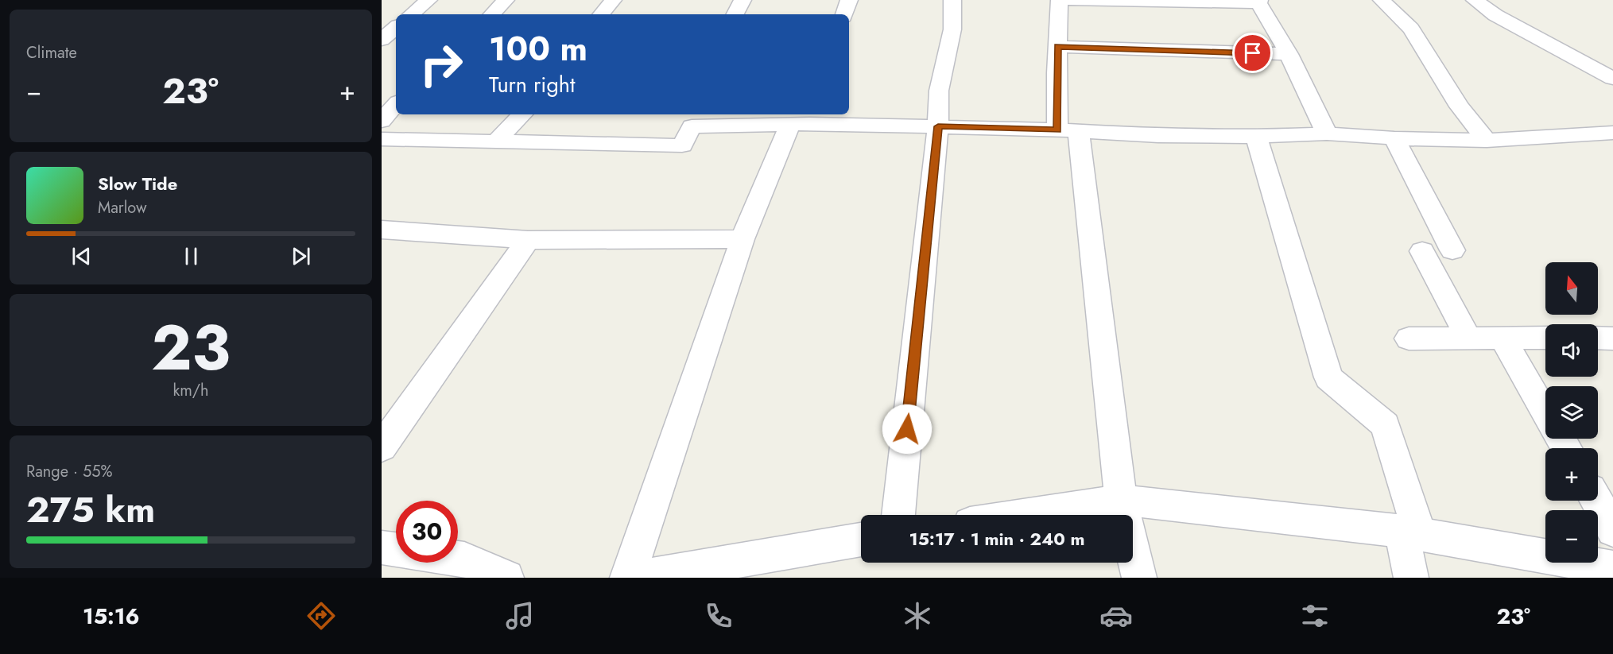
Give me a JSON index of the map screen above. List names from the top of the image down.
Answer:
{
  "north": "top",
  "page": {
    "tile": [
      "Climate",
      ["23", "km/h"],
      ["Range · 55%", "275 km"]
    ],
    "turn": ["100 m", "Turn right"],
    "heat": ["−", "23°", "+"],
    "song": ["Slow Tide", "Marlow"],
    "map_buttons": ["+", "−"],
    "limit": "30",
    "trip": "15:17 · 1 min · 240 m",
    "tabs": ["15:16", "23°"]
  }
}
